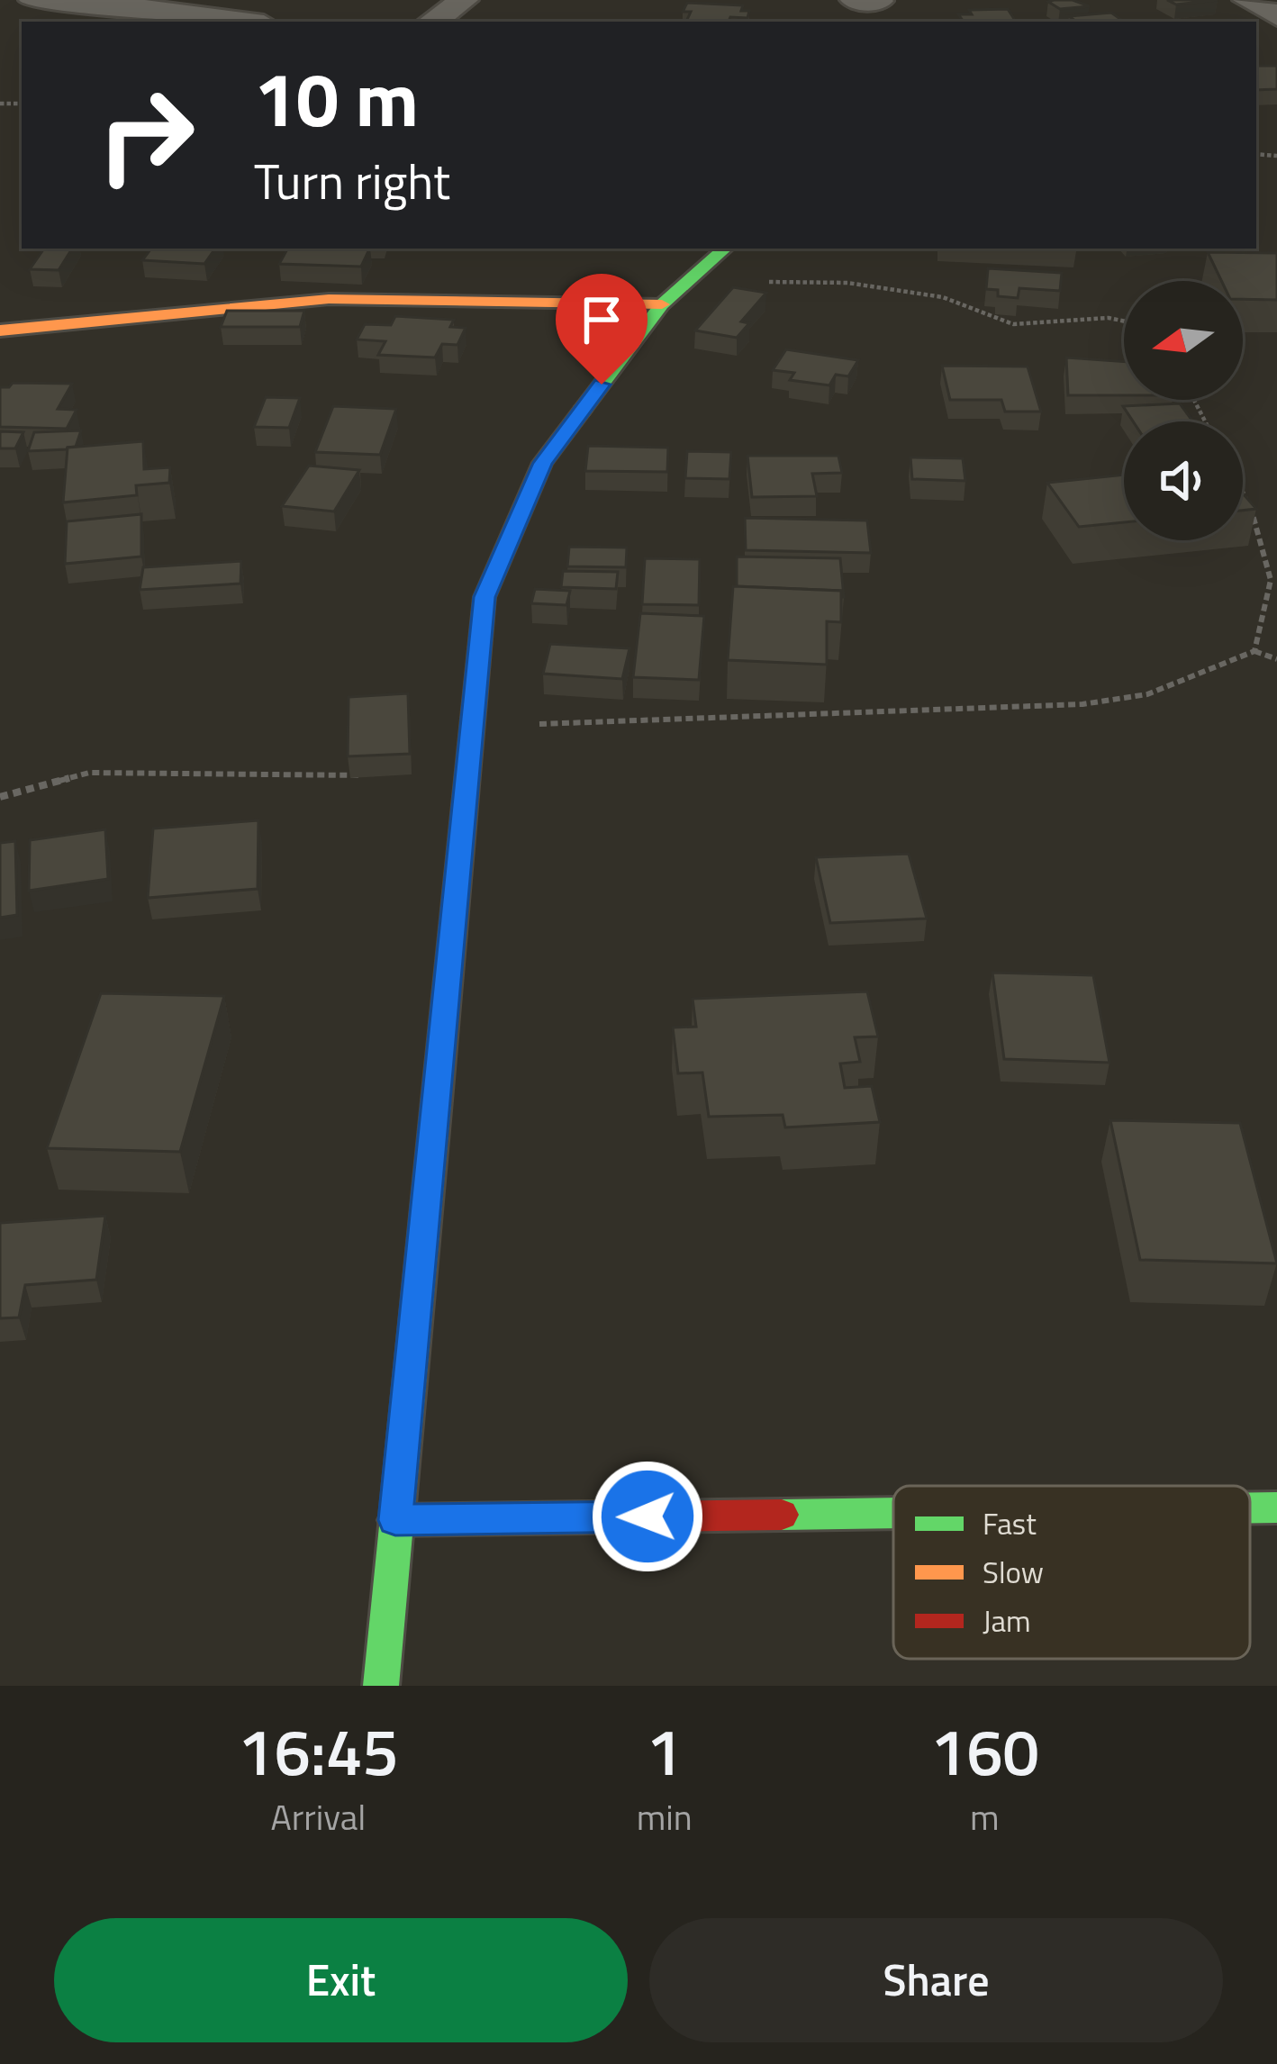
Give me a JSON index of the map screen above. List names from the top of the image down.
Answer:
{
  "legend": ["Fast", "Slow", "Jam"],
  "north": "left",
  "page": {
    "turn": ["10 m", "Turn right"],
    "eta": [
      "16:45",
      "Arrival",
      "1",
      "min",
      "160",
      "m"
    ],
    "buttons": ["Exit", "Share"]
  }
}
